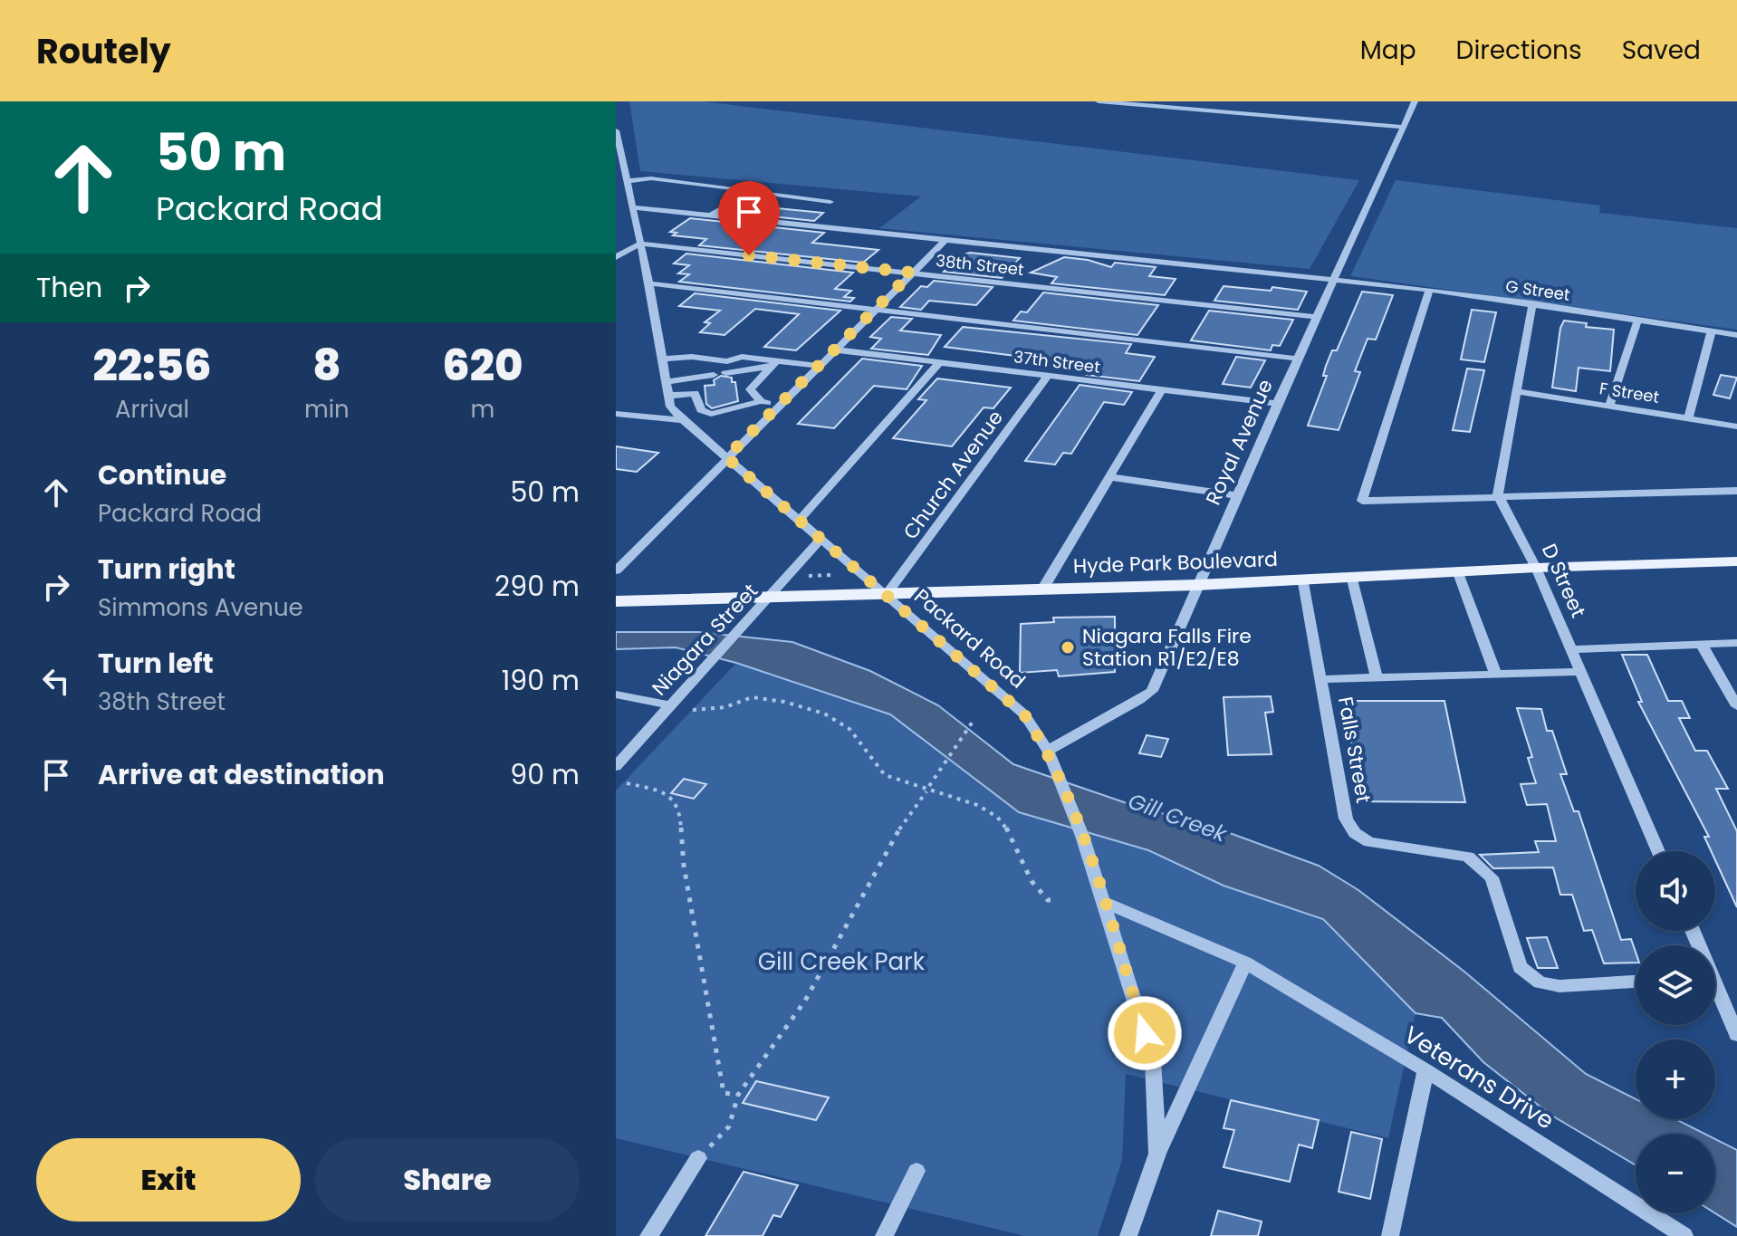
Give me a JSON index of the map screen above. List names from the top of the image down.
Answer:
{
  "streets": {
    "main road": ["Hyde Park Boulevard"],
    "street": [
      "38th Street",
      "G Street",
      "37th Street",
      "F Street",
      "Royal Avenue",
      "Church Avenue",
      "D Street",
      "Packard Road",
      "Niagara Street",
      "Falls Street",
      "Veterans Drive"
    ]
  },
  "crossings": [
    ["38th Street", "Royal Avenue"],
    ["38th Street", "Packard Road"],
    ["G Street", "Royal Avenue"],
    ["G Street", "Packard Road"],
    ["37th Street", "Royal Avenue"],
    ["37th Street", "Church Avenue"],
    ["Royal Avenue", "Hyde Park Boulevard"],
    ["Royal Avenue", "Packard Road"],
    ["Church Avenue", "Hyde Park Boulevard"],
    ["Church Avenue", "Packard Road"],
    ["Hyde Park Boulevard", "D Street"],
    ["Hyde Park Boulevard", "Packard Road"],
    ["Hyde Park Boulevard", "Niagara Street"],
    ["Hyde Park Boulevard", "Falls Street"],
    ["Packard Road", "Niagara Street"]
  ],
  "water": ["Gill Creek"],
  "parks": ["Gill Creek Park"],
  "places": ["Niagara Falls Fire Station R1/E2/E8"],
  "page": {
    "header": "Routely",
    "nav": ["Map", "Directions", "Saved"],
    "turn": ["50 m", "Packard Road"],
    "then": "Then",
    "eta": [
      "22:56",
      "Arrival",
      "8",
      "min",
      "620",
      "m"
    ],
    "list": [
      {
        "name": "Continue",
        "note": "Packard Road",
        "value": "50 m"
      },
      {
        "name": "Turn right",
        "note": "Simmons Avenue",
        "value": "290 m"
      },
      {
        "name": "Turn left",
        "note": "38th Street",
        "value": "190 m"
      },
      {
        "name": "Arrive at destination",
        "value": "90 m"
      }
    ],
    "map_buttons": ["+", "−"],
    "buttons": ["Exit", "Share"]
  }
}
